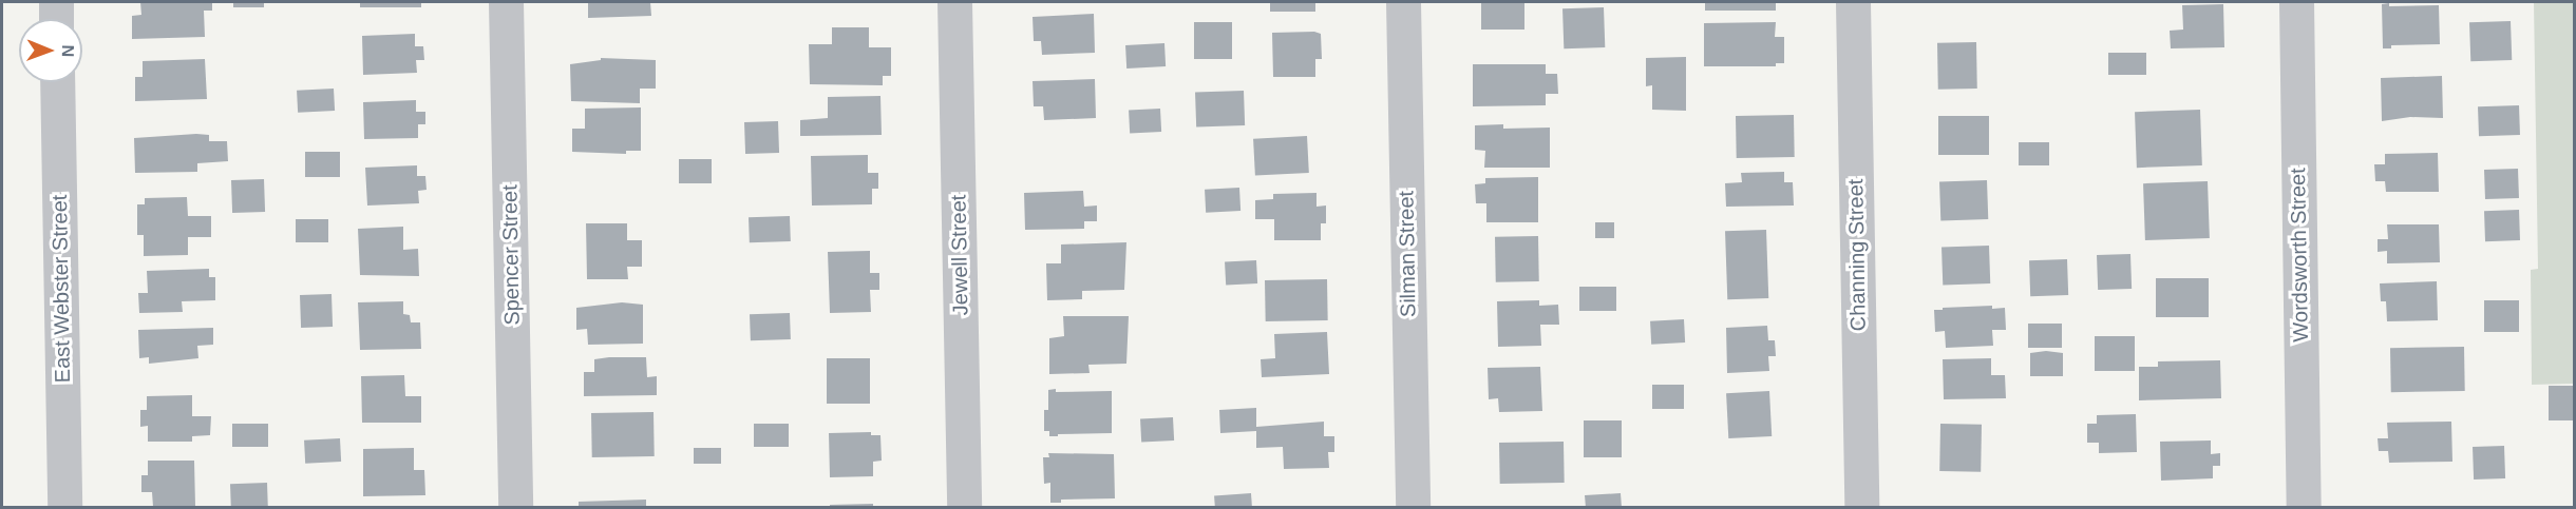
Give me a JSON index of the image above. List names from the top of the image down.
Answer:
{
  "streets": {
    "street": [
      "Silman Street",
      "Spencer Street",
      "Jewell Street",
      "Channing Street",
      "Wordsworth Street",
      "East Webster Street"
    ]
  },
  "north": "right"
}
